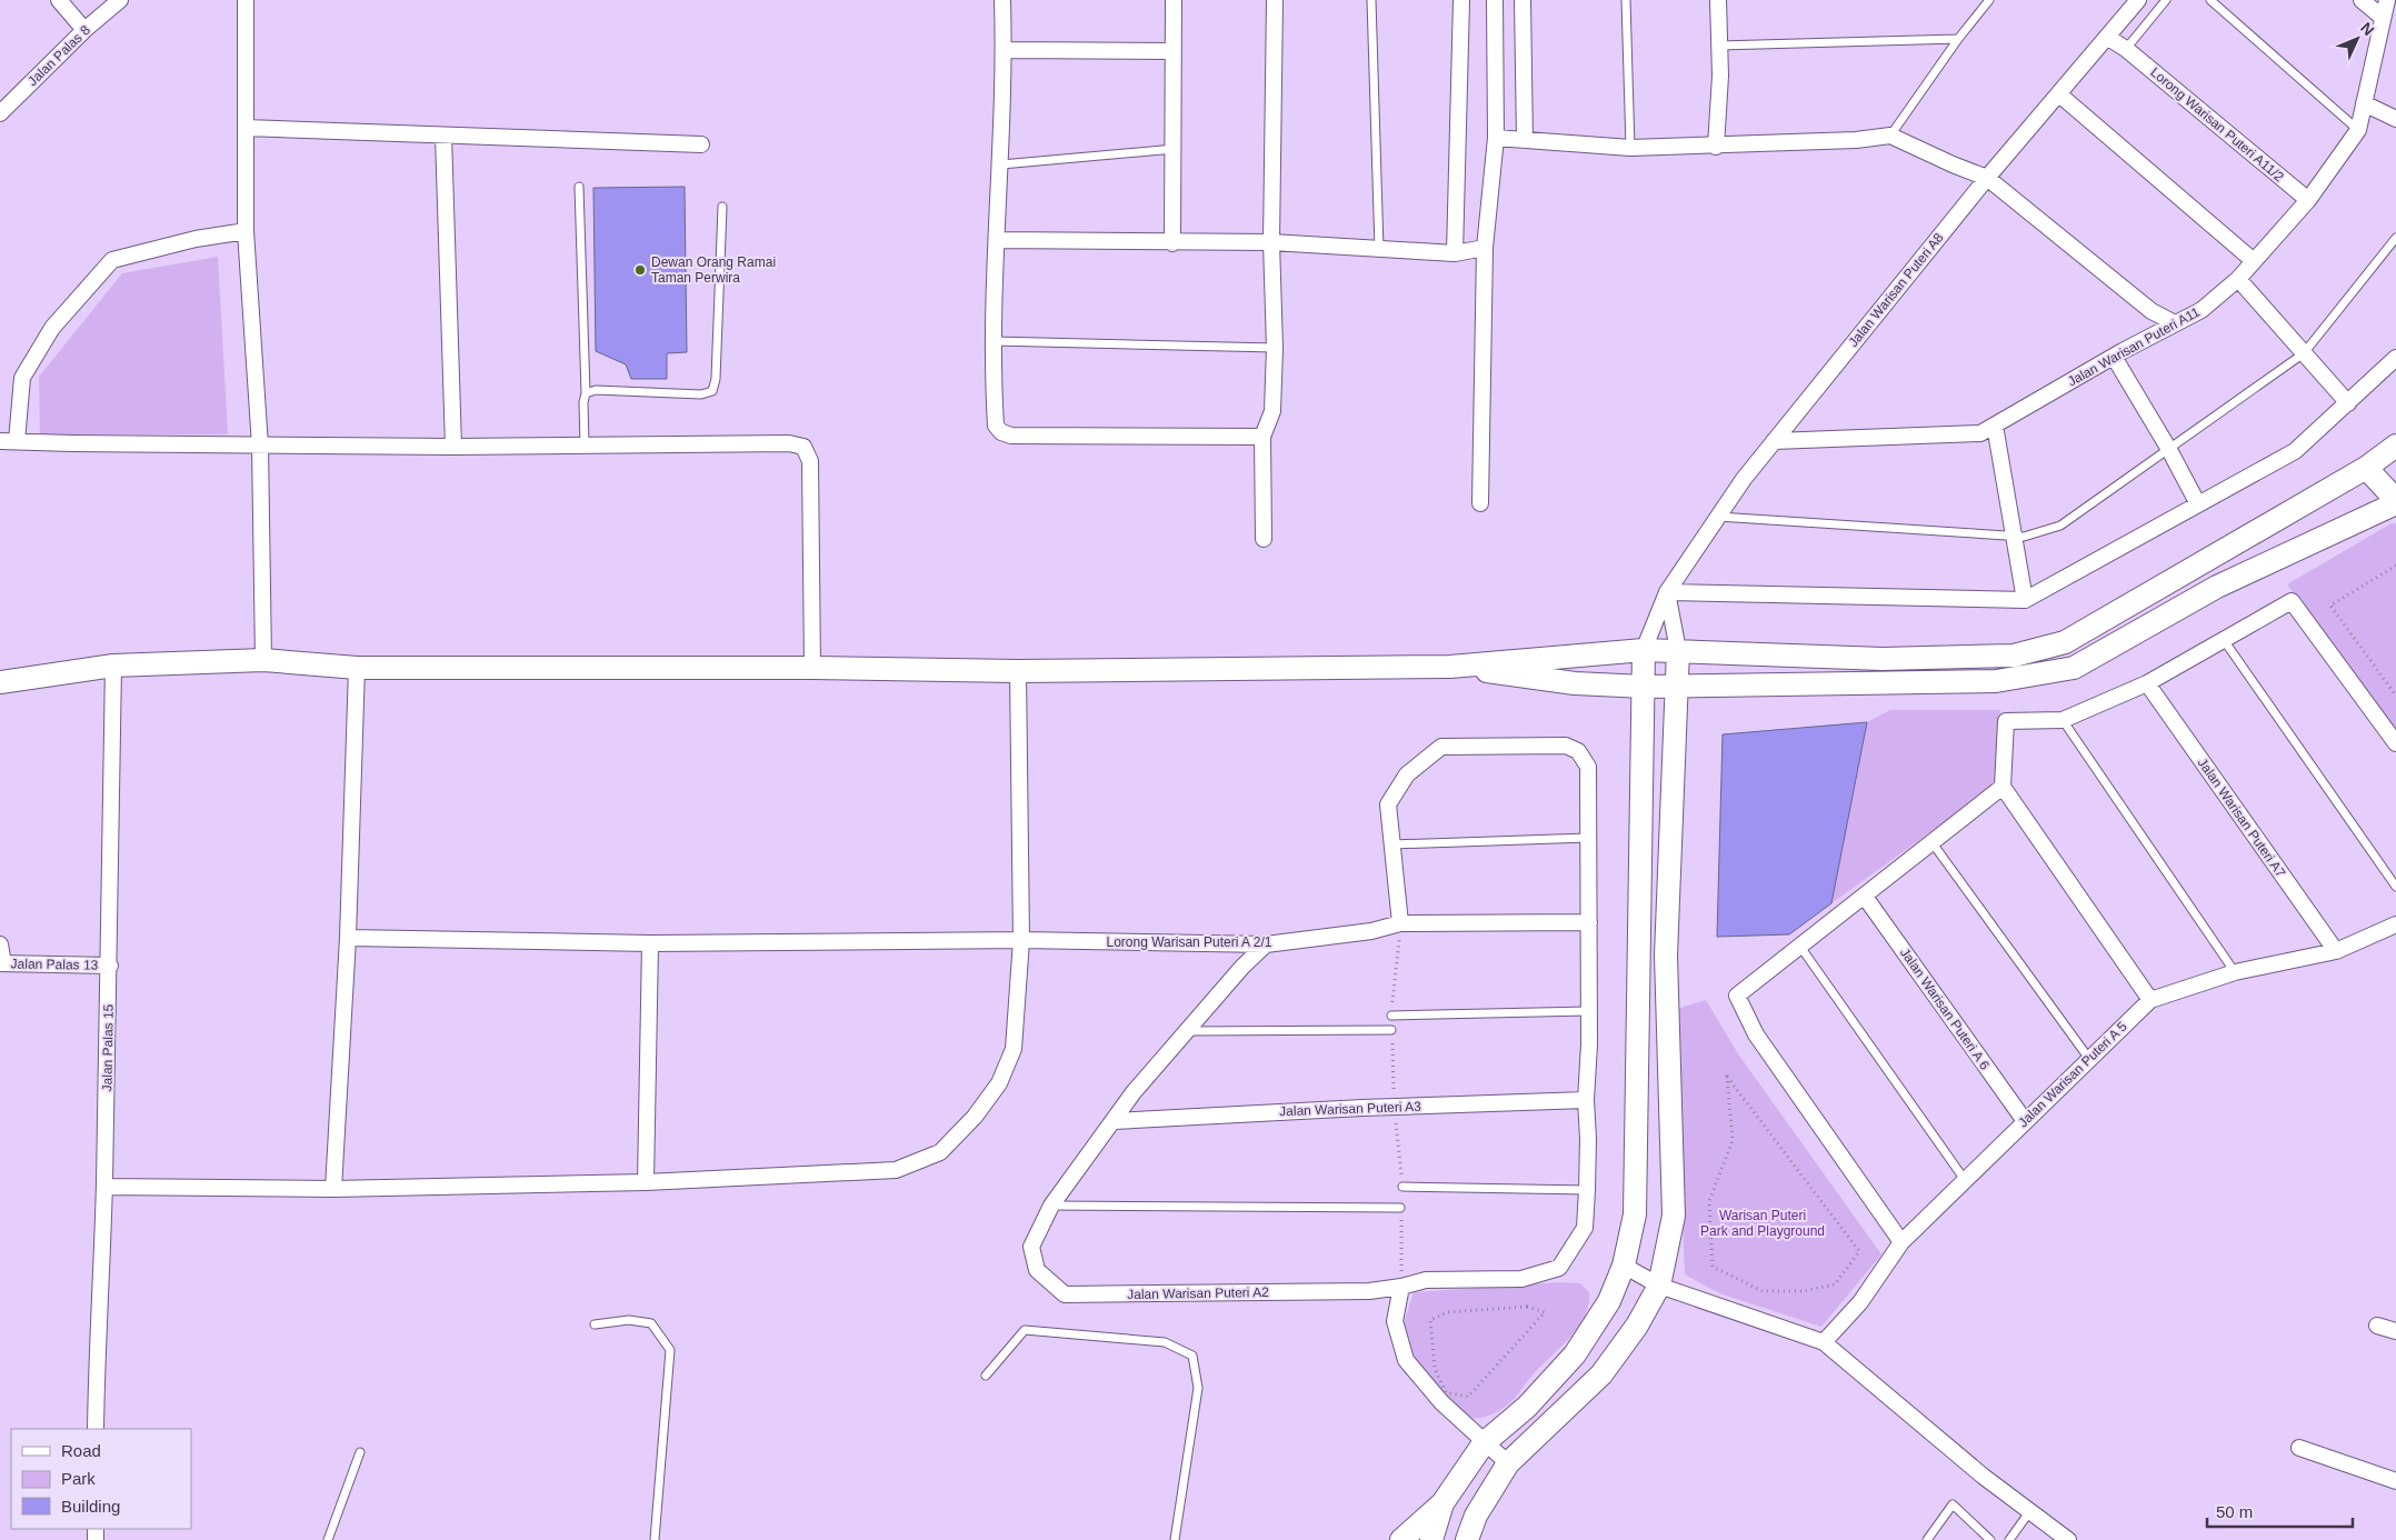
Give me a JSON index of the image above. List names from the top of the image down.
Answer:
{
  "streets": {
    "street": [
      "Jalan Palas 8",
      "Lorong Warisan Puteri A11/2",
      "Jalan Warisan Puteri A8",
      "Jalan Warisan Puteri A11",
      "Jalan Warisan Puteri A7",
      "Lorong Warisan Puteri A 2/1",
      "Jalan Palas 13",
      "Jalan Warisan Puteri A 6",
      "Jalan Palas 15",
      "Jalan Warisan Puteri A 5",
      "Jalan Warisan Puteri A3",
      "Jalan Warisan Puteri A2"
    ]
  },
  "crossings": [
    ["Lorong Warisan Puteri A11/2", "Jalan Warisan Puteri A8"],
    ["Lorong Warisan Puteri A11/2", "Jalan Warisan Puteri A11"],
    ["Jalan Warisan Puteri A8", "Jalan Warisan Puteri A11"],
    ["Jalan Warisan Puteri A7", "Jalan Warisan Puteri A 5"],
    ["Lorong Warisan Puteri A 2/1", "Jalan Warisan Puteri A2"],
    ["Jalan Palas 13", "Jalan Palas 15"],
    ["Jalan Warisan Puteri A 6", "Jalan Warisan Puteri A 5"],
    ["Jalan Warisan Puteri A3", "Jalan Warisan Puteri A2"]
  ],
  "parks": ["Warisan Puteri Park and Playground"],
  "places": ["Dewan Orang Ramai Taman Perwira"],
  "legend": ["Road", "Park", "Building"],
  "scale_bar": "50 m",
  "north": "top right"
}
